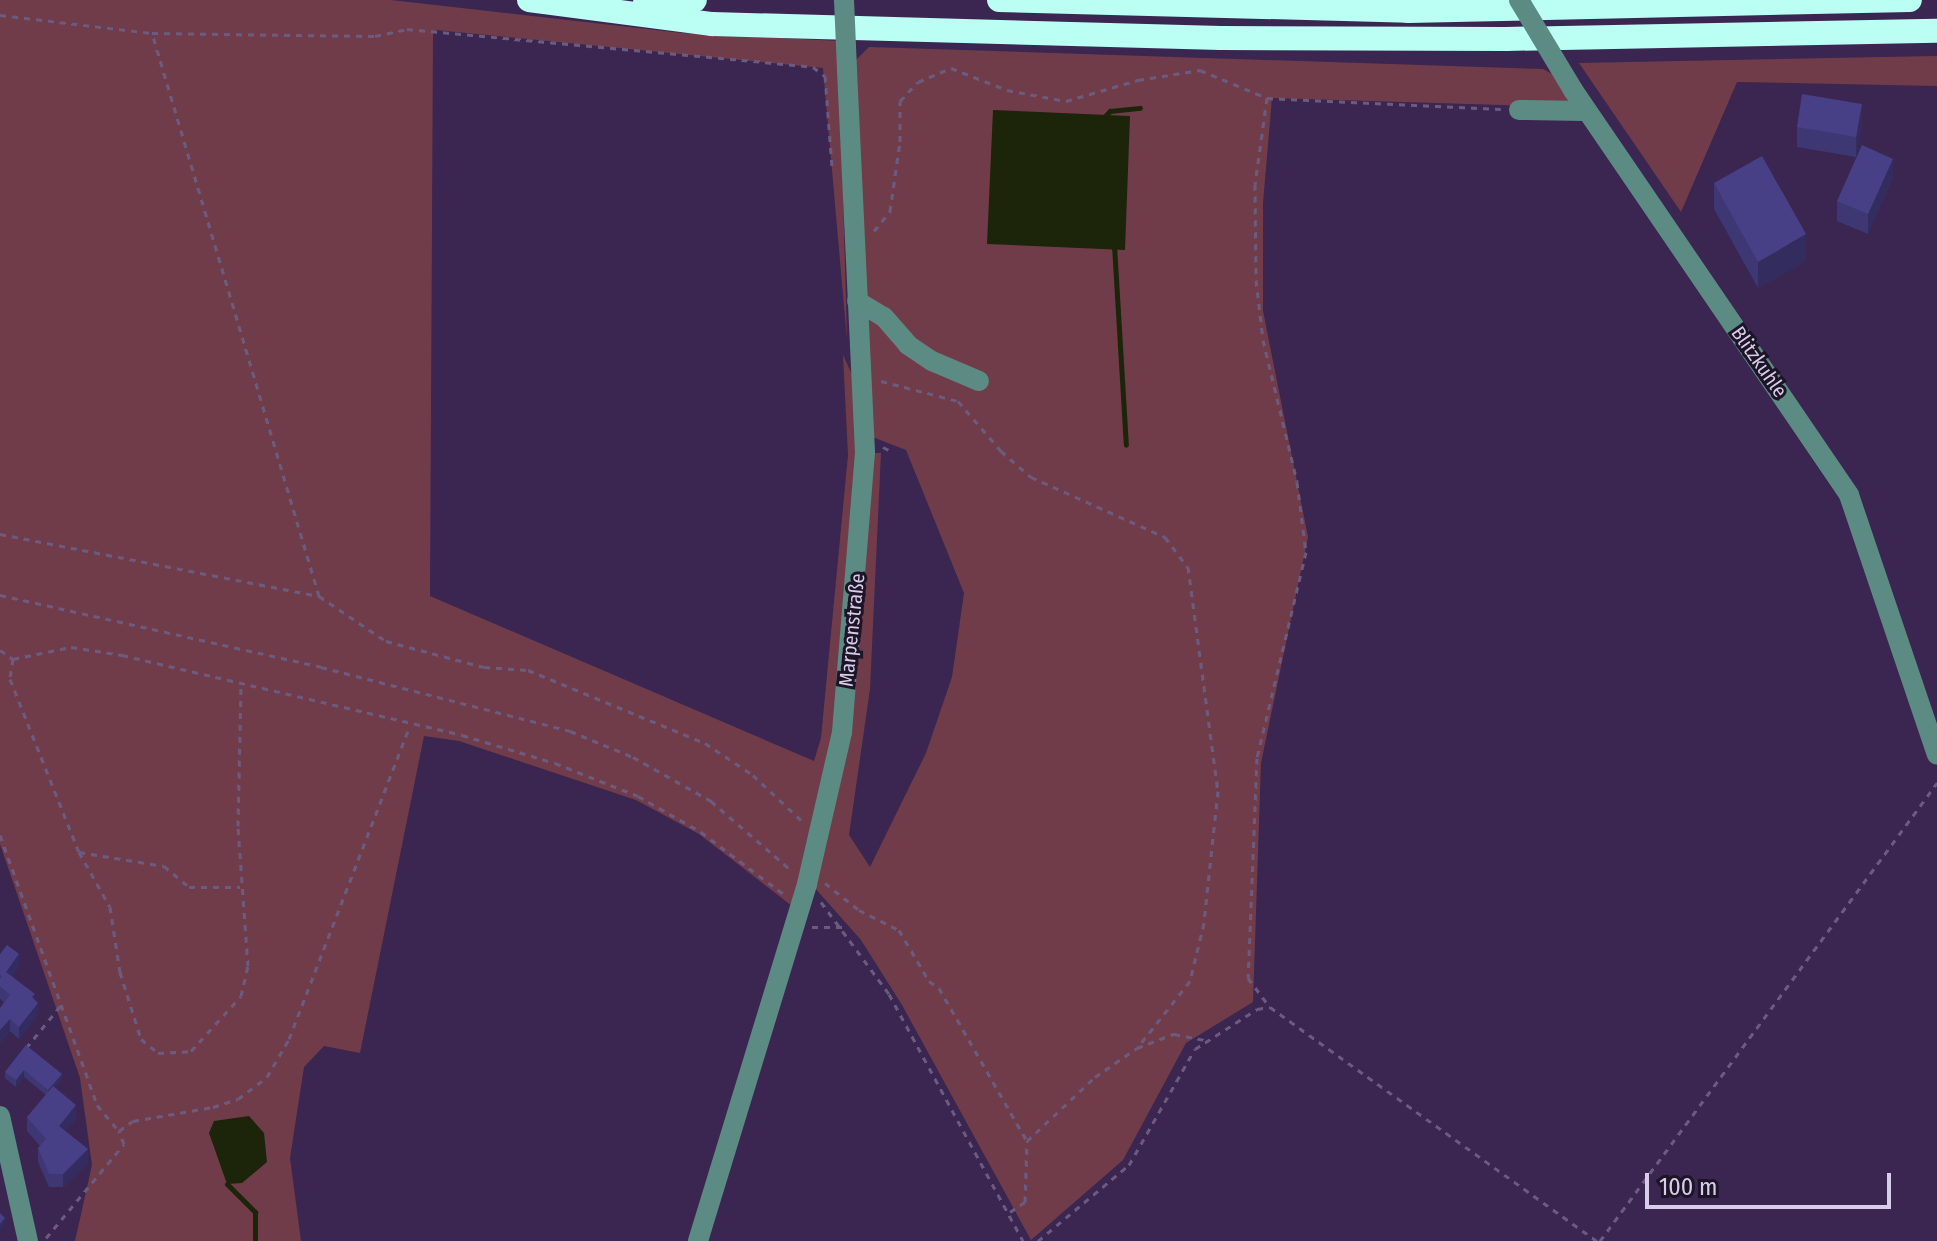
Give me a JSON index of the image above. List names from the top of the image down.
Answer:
{
  "streets": {
    "street": ["Blitzkuhle", "Marpenstraße"]
  },
  "scale_bar": "100 m"
}
